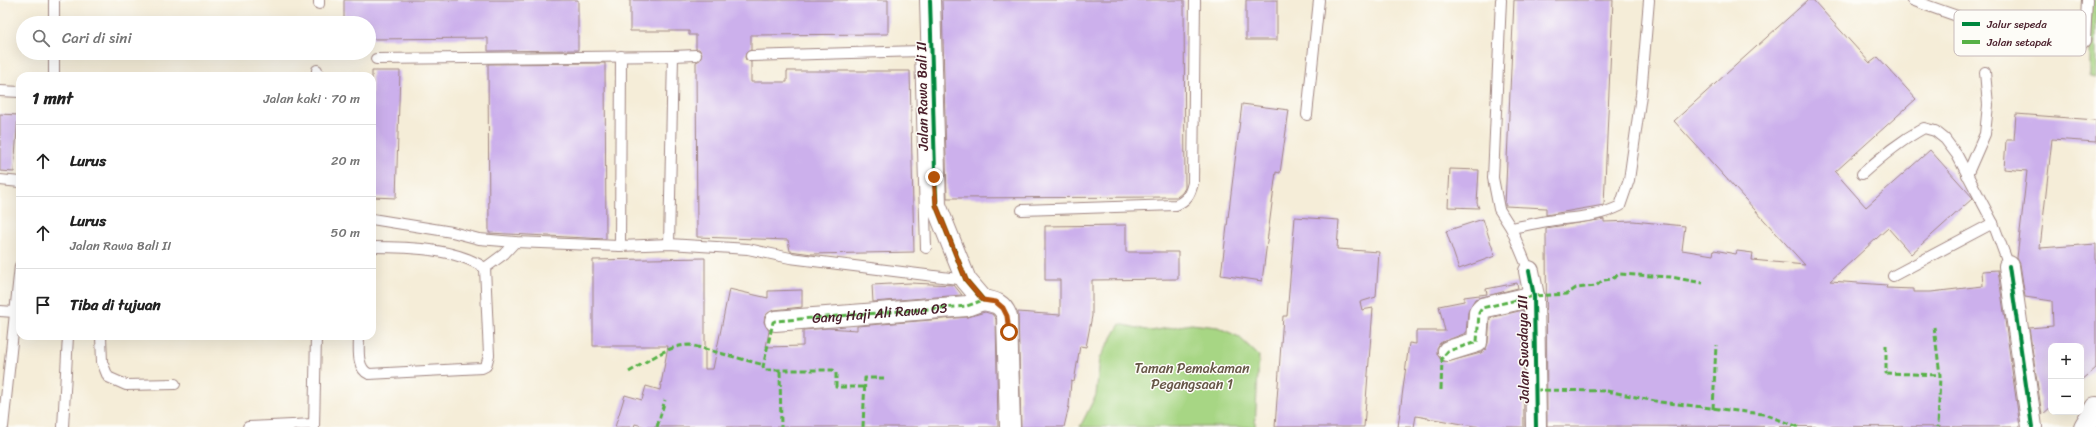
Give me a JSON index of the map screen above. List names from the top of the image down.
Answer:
{
  "streets": {
    "street": ["Jalan Rawa Bali II", "Gang Haji Ali Rawa 03", "Jalan Swadaya III"]
  },
  "crossings": [
    ["Jalan Rawa Bali II", "Gang Haji Ali Rawa 03"]
  ],
  "parks": ["Taman Pemakaman Pegangsaan 1"],
  "legend": ["Jalur sepeda", "Jalan setapak"],
  "page": {
    "search": "Cari di sini",
    "heading": ["1 mnt", "Jalan kaki · 70 m"],
    "list": [
      ["Lurus", "20 m"],
      ["Lurus", "Jalan Rawa Bali II", "50 m"],
      "Tiba di tujuan"
    ],
    "map_buttons": ["+", "−"]
  }
}
